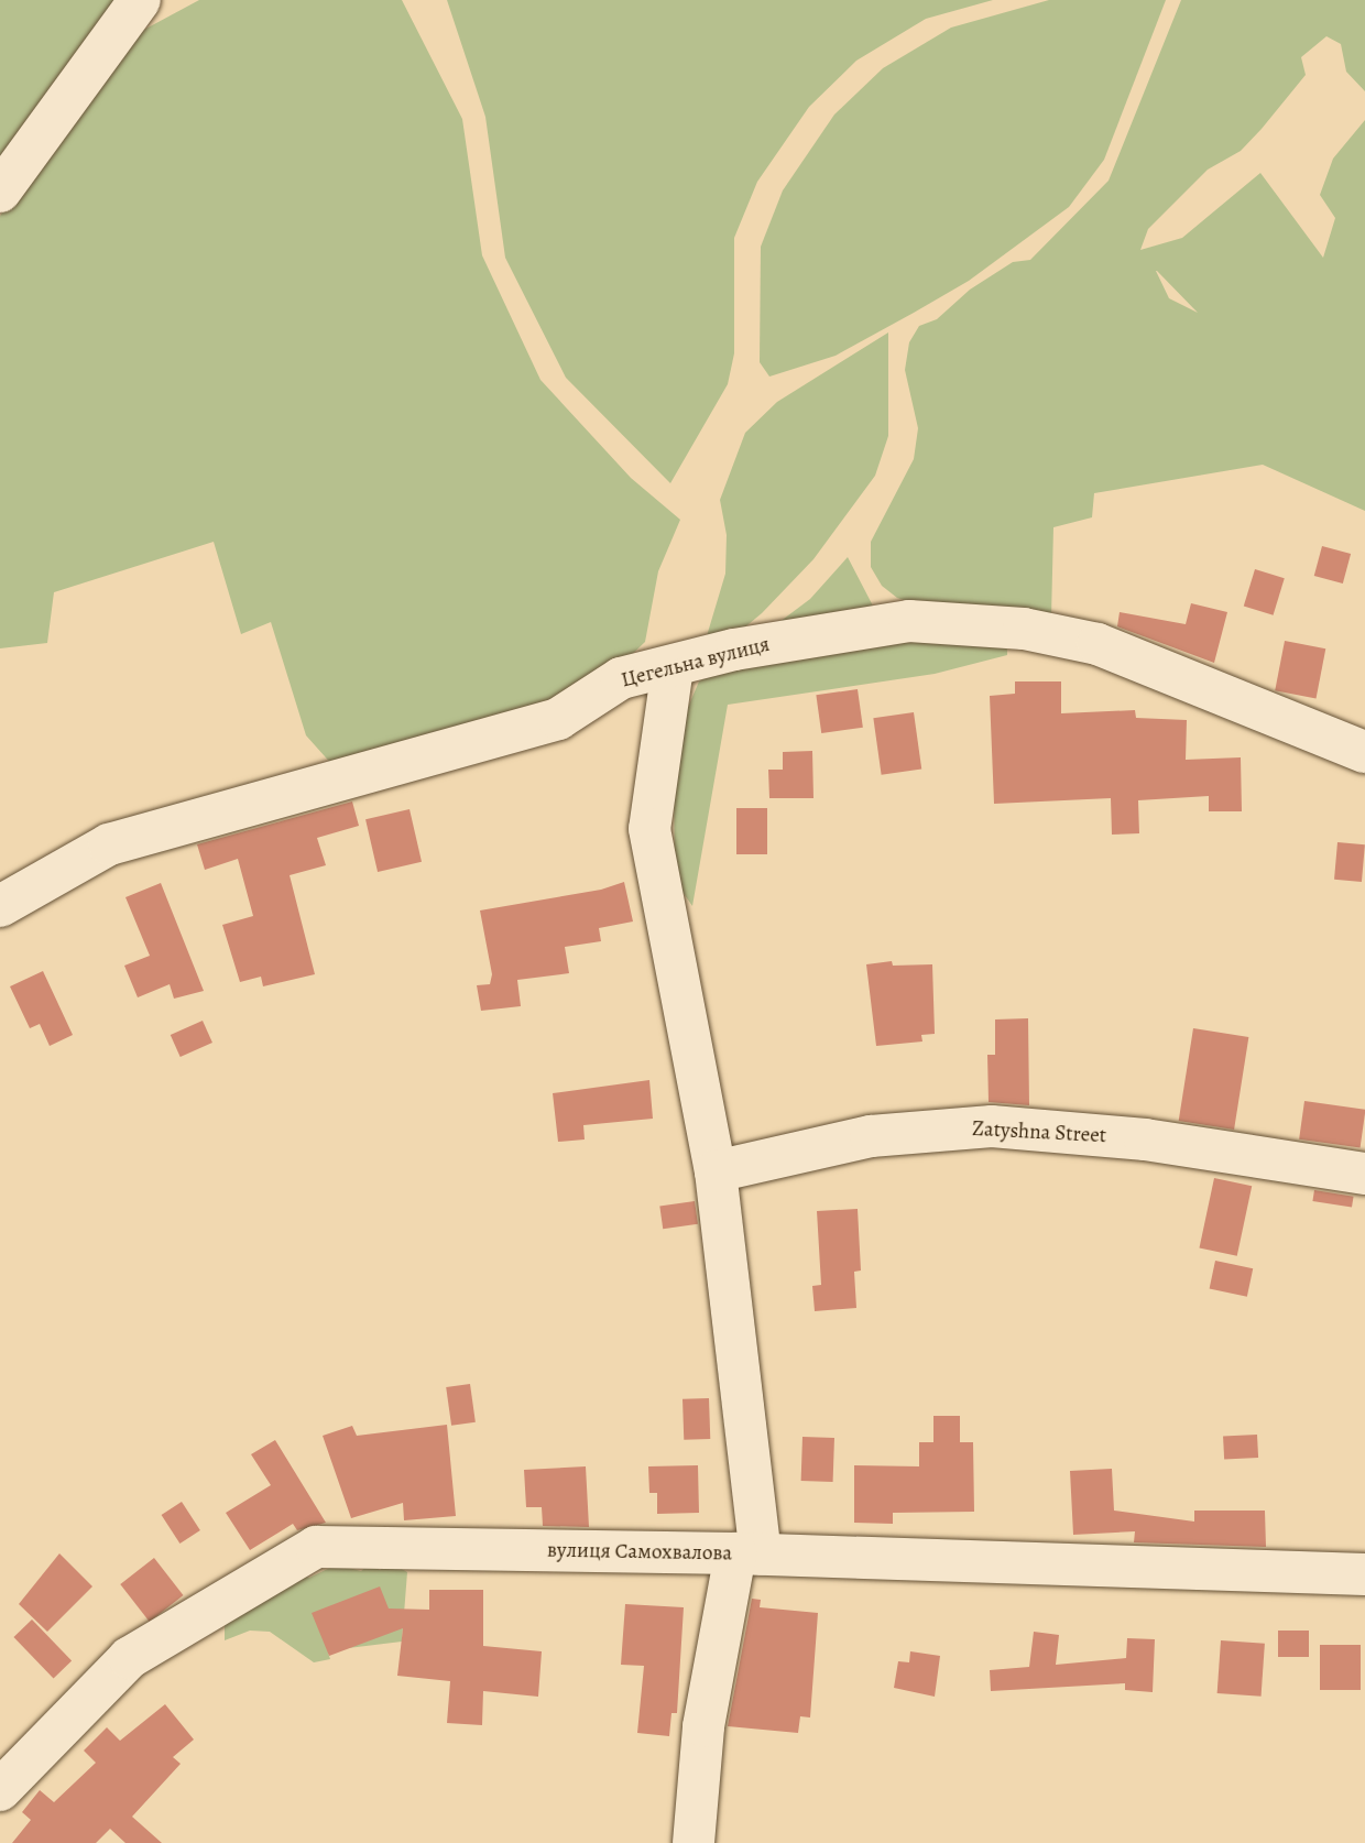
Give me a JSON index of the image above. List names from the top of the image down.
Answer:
{
  "streets": {
    "street": ["Цегельна вулиця", "Zatyshna Street", "вулиця Самохвалова"]
  }
}
